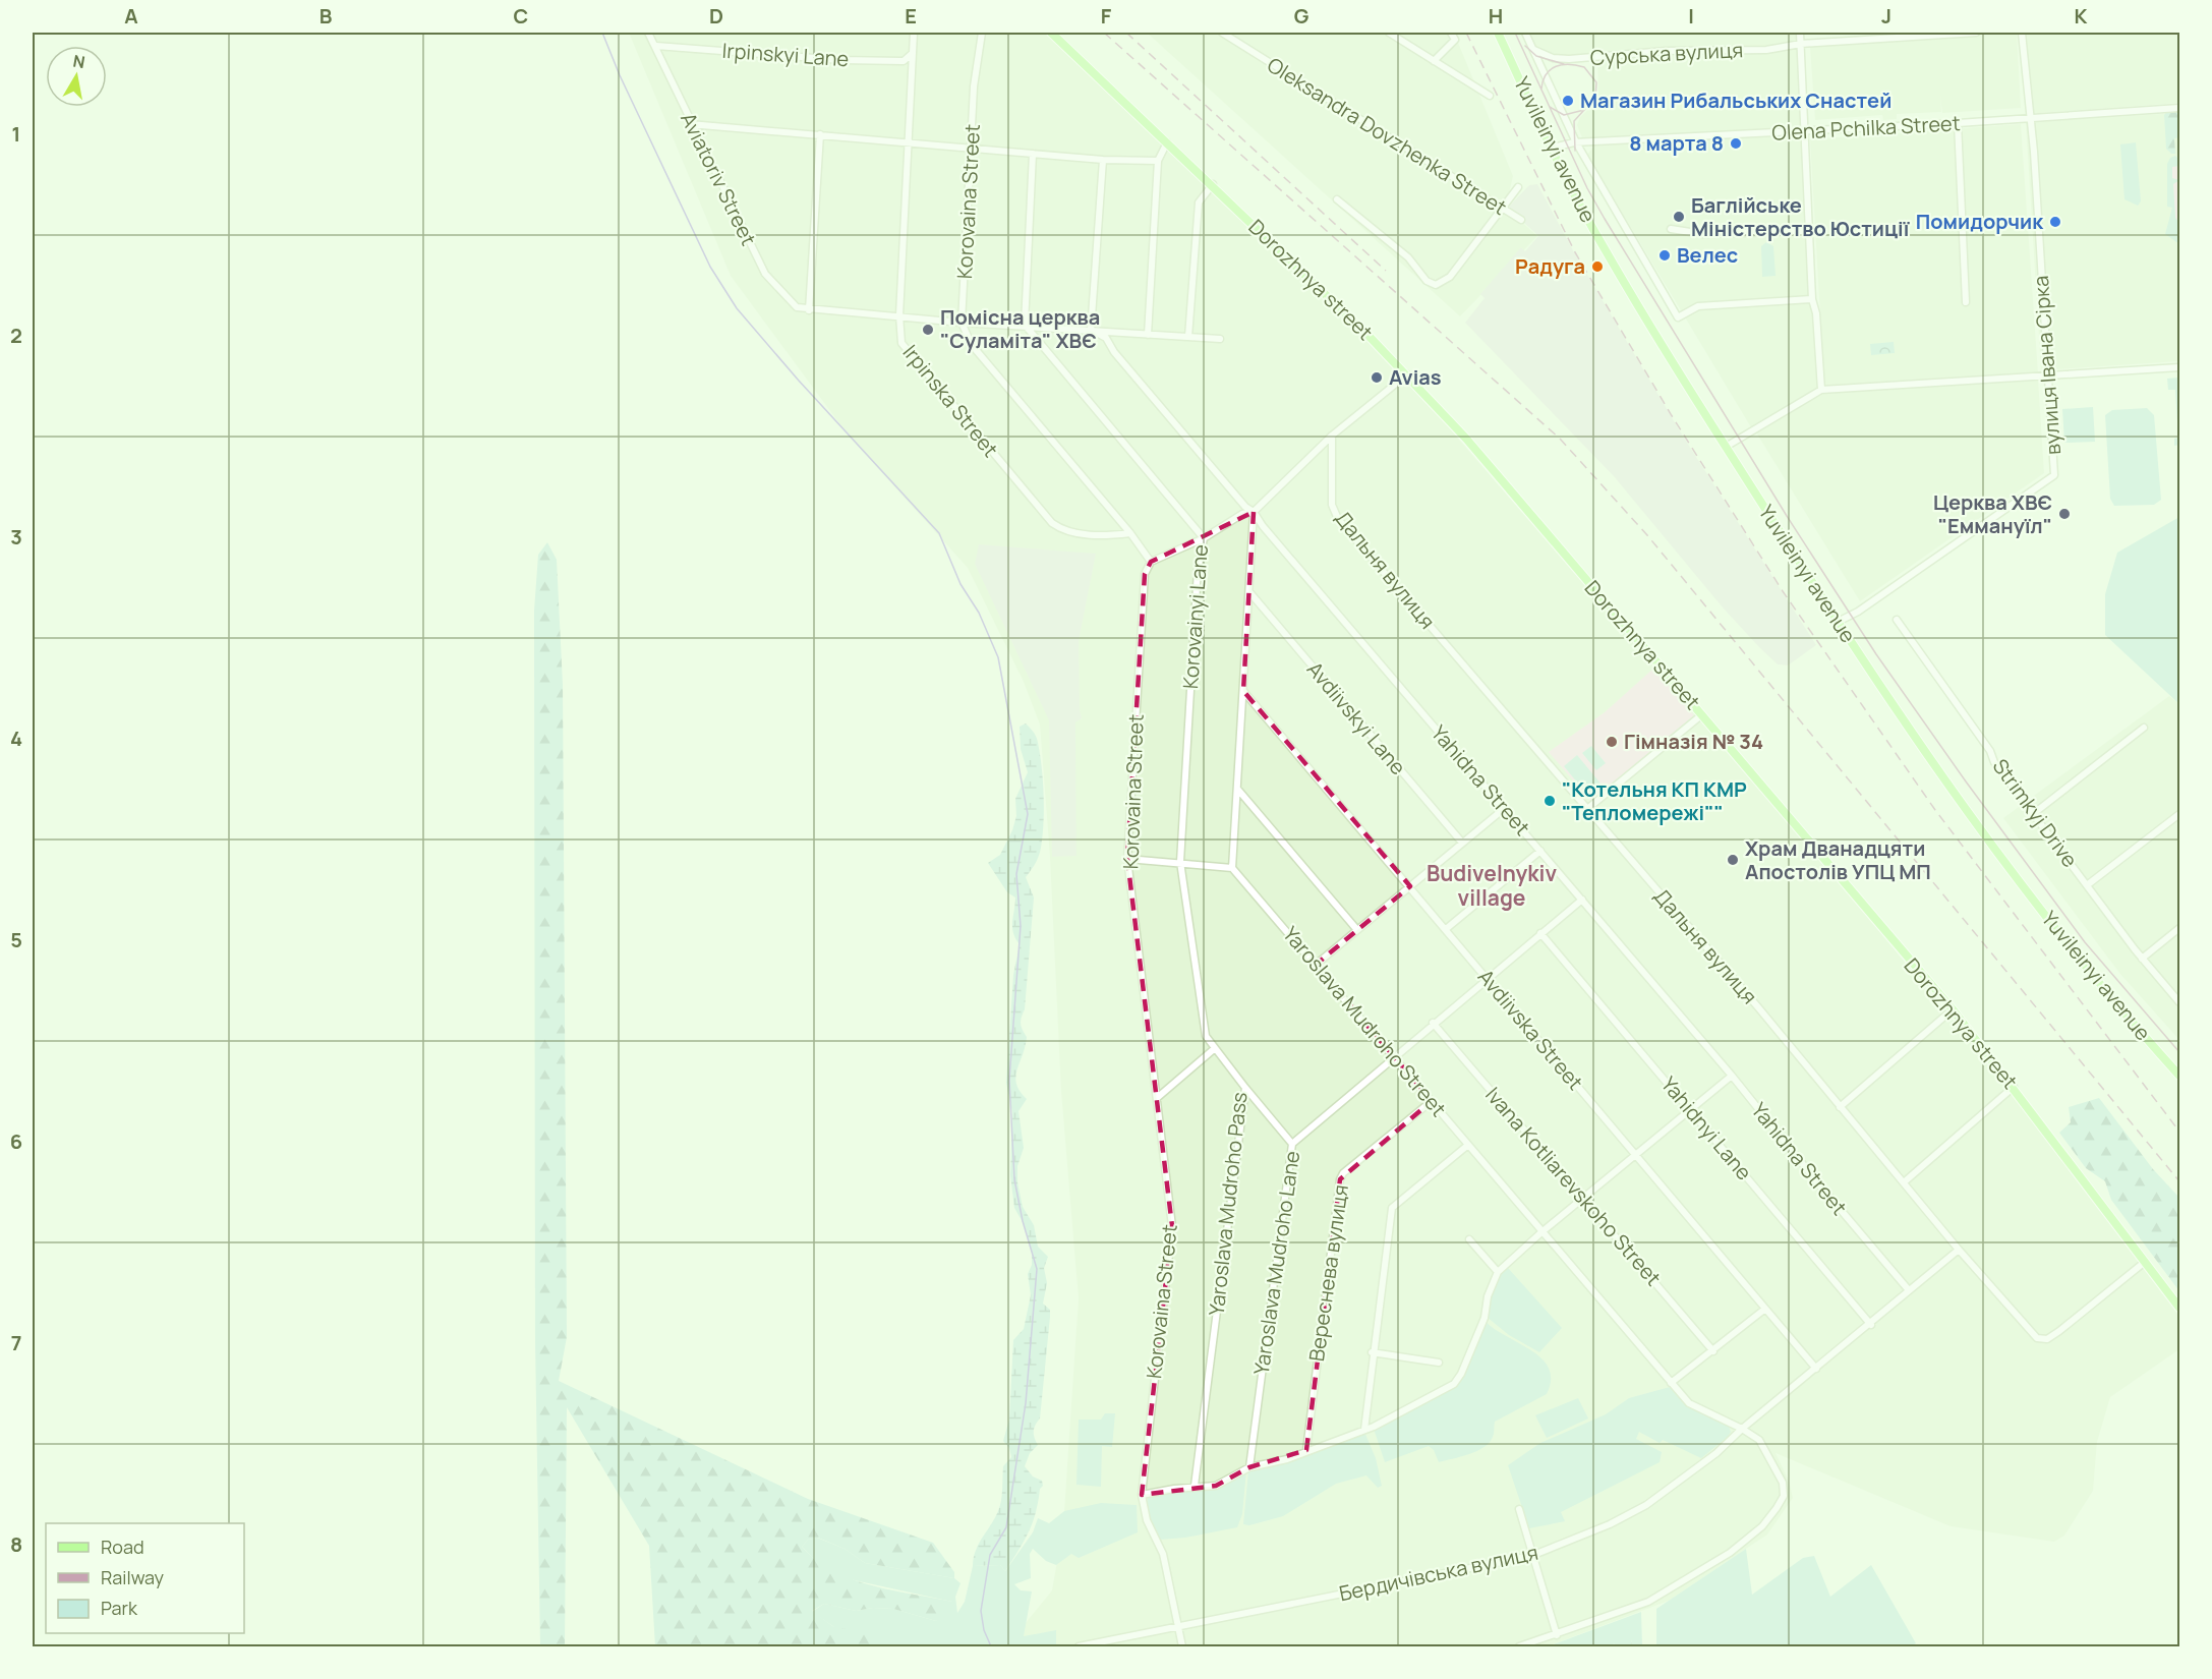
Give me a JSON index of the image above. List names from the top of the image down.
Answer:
{
  "streets": {
    "main road": ["Yuvileinyi avenue", "Dorozhnya street"],
    "street": [
      "Сурська вулиця",
      "Irpinskyi Lane",
      "Olena Pchilka Street",
      "Oleksandra Dovzhenka Street",
      "Aviatoriv Street",
      "Korovaina Street",
      "вулиця Івана Сірка",
      "Irpinska Street",
      "Дальня вулиця",
      "Korovainyi Lane",
      "Avdiivskyi Lane",
      "Yahidna Street",
      "Strimkyj Drive",
      "Yaroslava Mudroho Street",
      "Avdiivska Street",
      "Yahidnyi Lane",
      "Ivana Kotliarevskoho Street",
      "Yaroslava Mudroho Pass",
      "Yaroslava Mudroho Lane",
      "Вереснева вулиця",
      "Бердичівська вулиця"
    ]
  },
  "crossings": [
    ["Irpinskyi Lane", "Aviatoriv Street"],
    ["Olena Pchilka Street", "Yuvileinyi avenue"],
    ["Olena Pchilka Street", "вулиця Івана Сірка"],
    ["Yuvileinyi avenue", "вулиця Івана Сірка"],
    ["Korovaina Street", "Irpinska Street"],
    ["Korovaina Street", "Бердичівська вулиця"],
    ["Dorozhnya street", "Дальня вулиця"],
    ["Дальня вулиця", "Бердичівська вулиця"],
    ["Korovainyi Lane", "Yaroslava Mudroho Pass"],
    ["Yahidna Street", "Yaroslava Mudroho Lane"],
    ["Yahidna Street", "Бердичівська вулиця"],
    ["Yaroslava Mudroho Street", "Yaroslava Mudroho Lane"],
    ["Yaroslava Mudroho Street", "Вереснева вулиця"],
    ["Yaroslava Mudroho Street", "Бердичівська вулиця"],
    ["Avdiivska Street", "Yaroslava Mudroho Lane"],
    ["Avdiivska Street", "Бердичівська вулиця"],
    ["Yahidnyi Lane", "Yaroslava Mudroho Lane"],
    ["Yahidnyi Lane", "Бердичівська вулиця"],
    ["Ivana Kotliarevskoho Street", "Yaroslava Mudroho Lane"]
  ],
  "districts": ["Budivelnykiv village"],
  "places": [
    "Магазин Рибальських Снастей",
    "8 марта 8",
    "Баглійське Міністерство Юстиції",
    "Помидорчик",
    "Велес",
    "Радуга",
    "Помісна церква \"Суламіта\" ХВЄ",
    "Avias",
    "Церква ХВЄ \"Еммануїл\"",
    "Гімназія № 34",
    "\"Котельня КП КМР \"Тепломережi\"\"",
    "Храм Дванадцяти Апостолів УПЦ МП"
  ],
  "legend": ["Road", "Railway", "Park"],
  "north": "top",
  "grid": {
    "columns": [
      "A",
      "B",
      "C",
      "D",
      "E",
      "F",
      "G",
      "H",
      "I",
      "J",
      "K"
    ],
    "rows": [
      "1",
      "2",
      "3",
      "4",
      "5",
      "6",
      "7",
      "8"
    ]
  }
}
